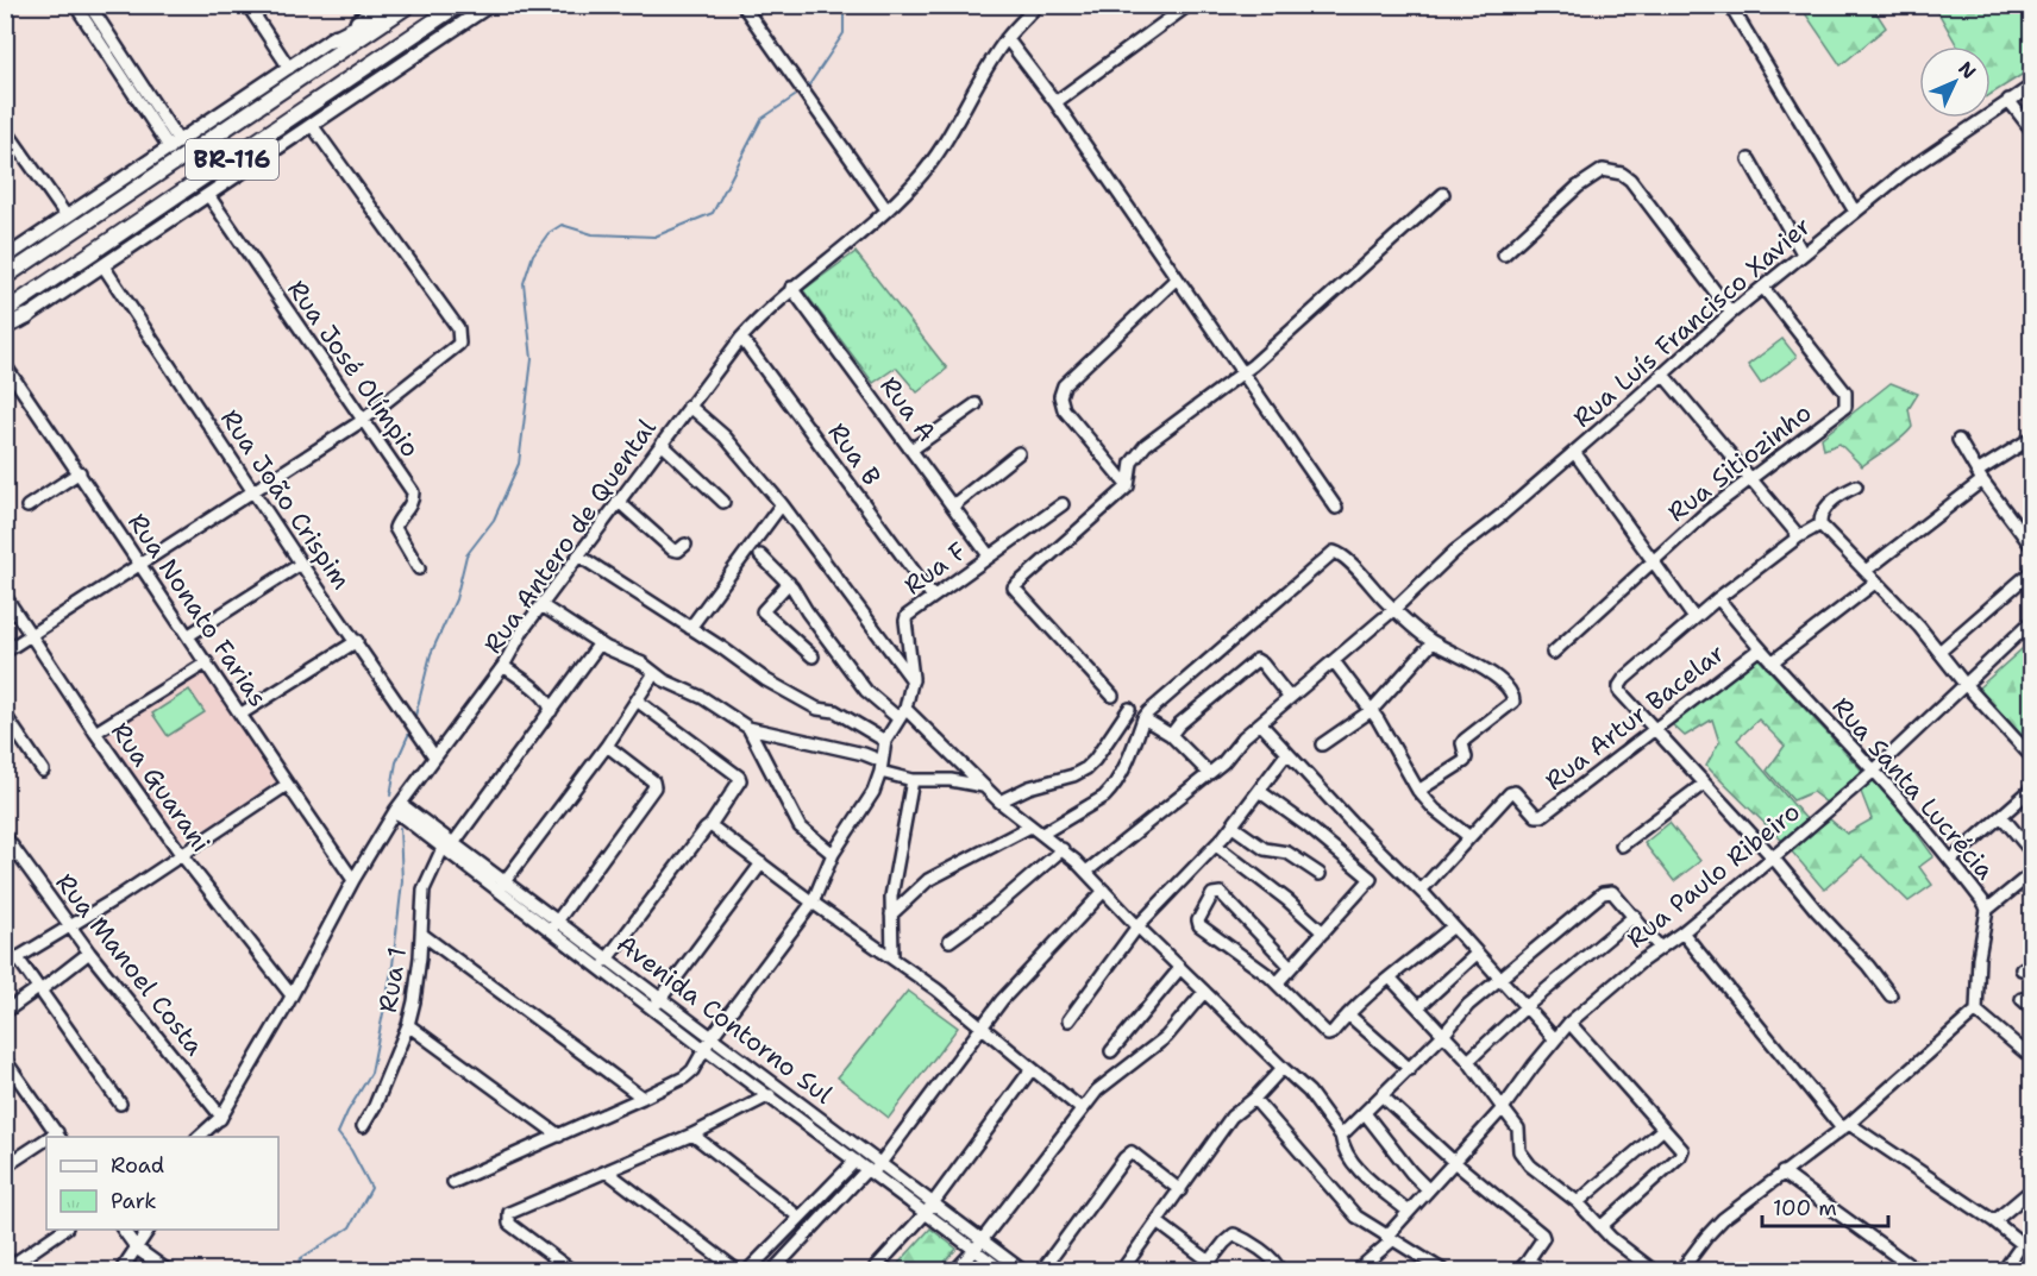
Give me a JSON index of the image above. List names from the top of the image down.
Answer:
{
  "streets": {
    "highway": ["BR-116"],
    "street": [
      "Rua Luís Francisco Xavier",
      "Rua José Olímpio",
      "Rua A",
      "Rua B",
      "Rua Sitiozinho",
      "Rua João Crispim",
      "Rua Antero de Quental",
      "Rua F",
      "Rua Nonato Farias",
      "Rua Artur Bacelar",
      "Rua Guarani",
      "Rua Santa Lucrécia",
      "Rua Paulo Ribeiro",
      "Rua Manoel Costa",
      "Rua 1",
      "Avenida Contorno Sul"
    ]
  },
  "crossings": [
    ["BR-116", "Rua José Olímpio"],
    ["BR-116", "Rua João Crispim"],
    ["Rua Luís Francisco Xavier", "Rua Sitiozinho"],
    ["Rua A", "Rua Antero de Quental"],
    ["Rua A", "Rua F"],
    ["Rua B", "Rua Antero de Quental"],
    ["Rua B", "Rua F"],
    ["Rua João Crispim", "Rua Antero de Quental"],
    ["Rua Antero de Quental", "Rua Nonato Farias"],
    ["Rua Antero de Quental", "Rua Guarani"],
    ["Rua Antero de Quental", "Rua Manoel Costa"],
    ["Rua Antero de Quental", "Avenida Contorno Sul"],
    ["Rua F", "Avenida Contorno Sul"],
    ["Rua Artur Bacelar", "Rua Santa Lucrécia"],
    ["Rua Santa Lucrécia", "Rua Paulo Ribeiro"],
    ["Rua 1", "Avenida Contorno Sul"]
  ],
  "legend": ["Road", "Park"],
  "scale_bar": "100 m",
  "north": "top right"
}
